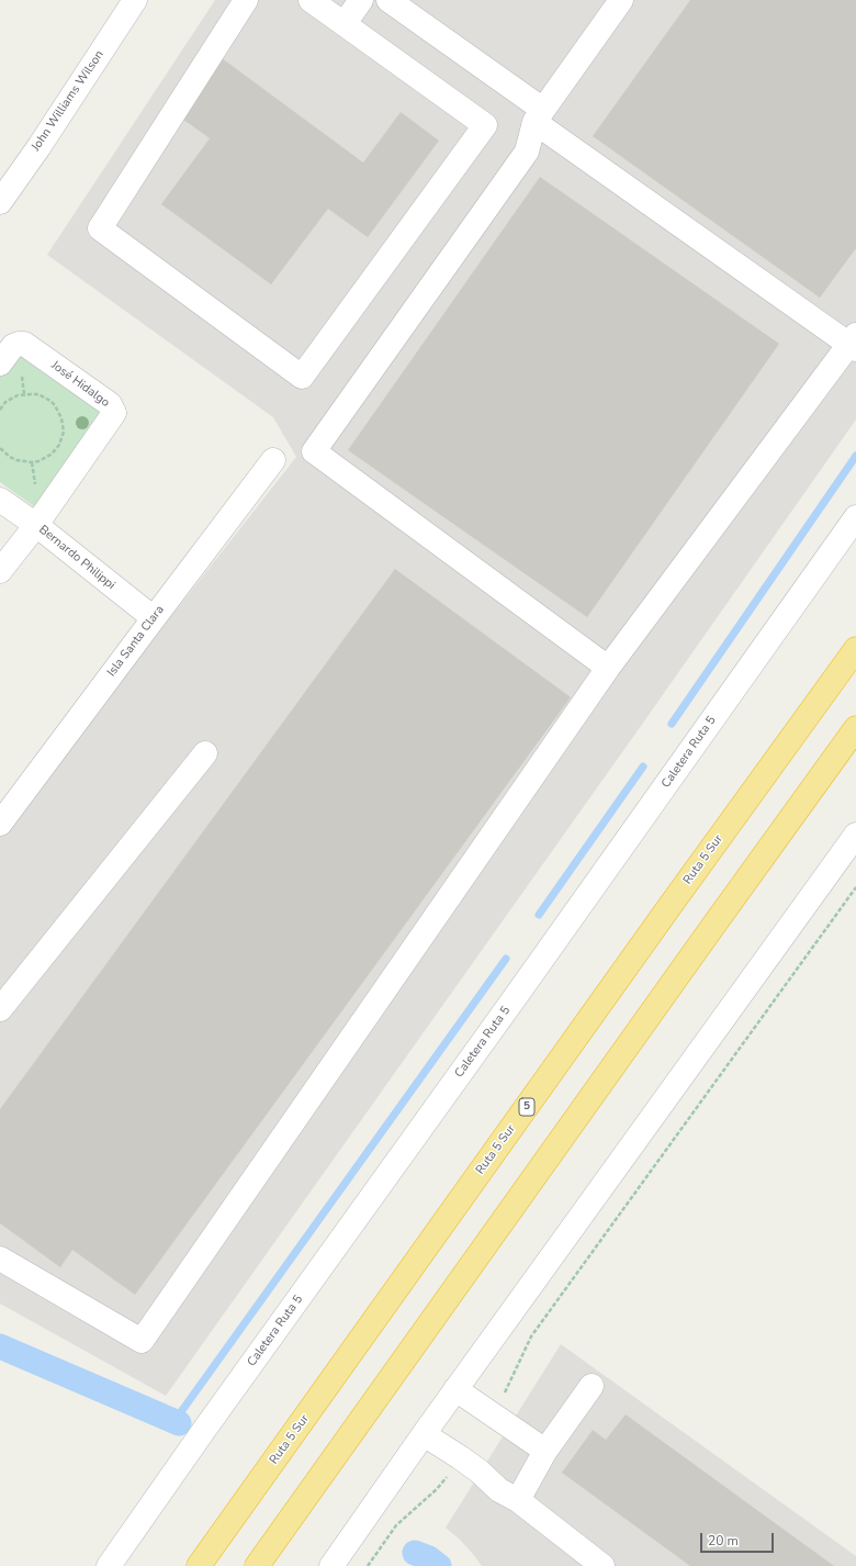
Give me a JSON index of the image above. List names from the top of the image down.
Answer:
{
  "streets": {
    "highway": ["Ruta 5 Sur", "5"],
    "street": [
      "John Williams Wilson",
      "José Hidalgo",
      "Bernardo Philippi",
      "Isla Santa Clara",
      "Caletera Ruta 5"
    ]
  },
  "crossings": [
    ["José Hidalgo", "Bernardo Philippi"],
    ["Bernardo Philippi", "Isla Santa Clara"]
  ],
  "scale_bar": "20 m"
}
